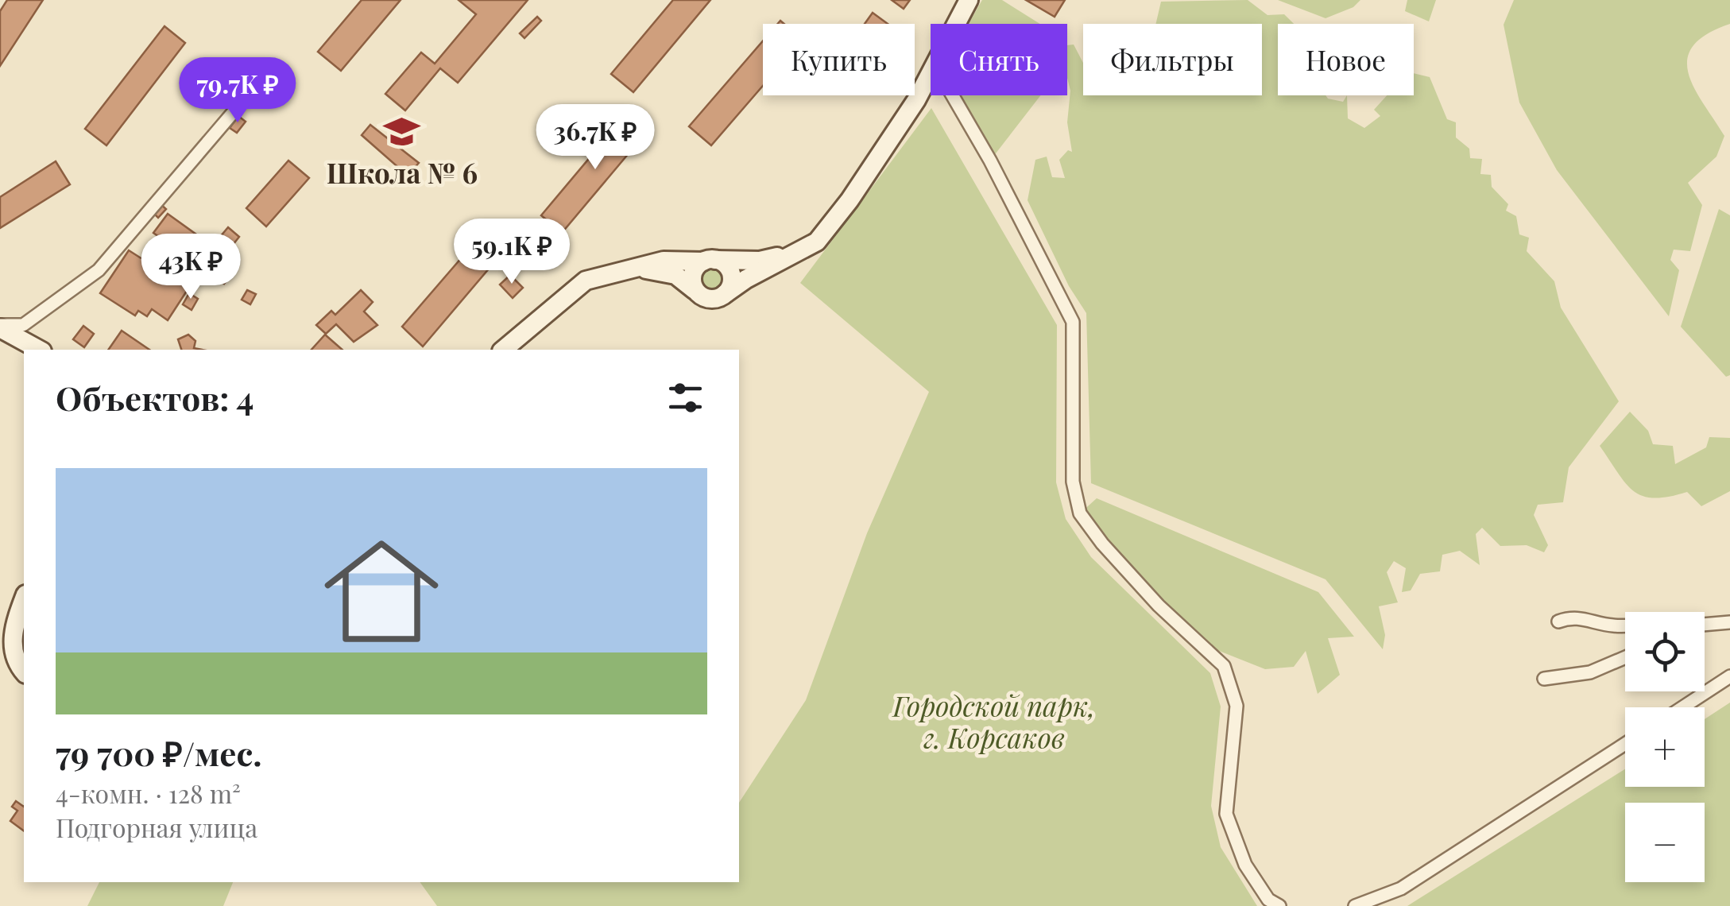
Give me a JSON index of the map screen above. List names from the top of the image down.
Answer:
{
  "parks": ["Городской парк, г. Корсаков"],
  "places": {
    "school or university": ["Школа № 6"]
  },
  "page": {
    "chip": [
      "Купить",
      "Снять",
      "Фильтры",
      "Новое"
    ],
    "price": [
      "79.7K ₽",
      "36.7K ₽",
      "59.1K ₽",
      "43K ₽"
    ],
    "heading": "Объектов: 4",
    "list": [
      {
        "name": "79 700 ₽/мес.",
        "note": "4-комн. · 128 m² · Подгорная улица"
      }
    ],
    "map_buttons": ["+", "−"]
  }
}
